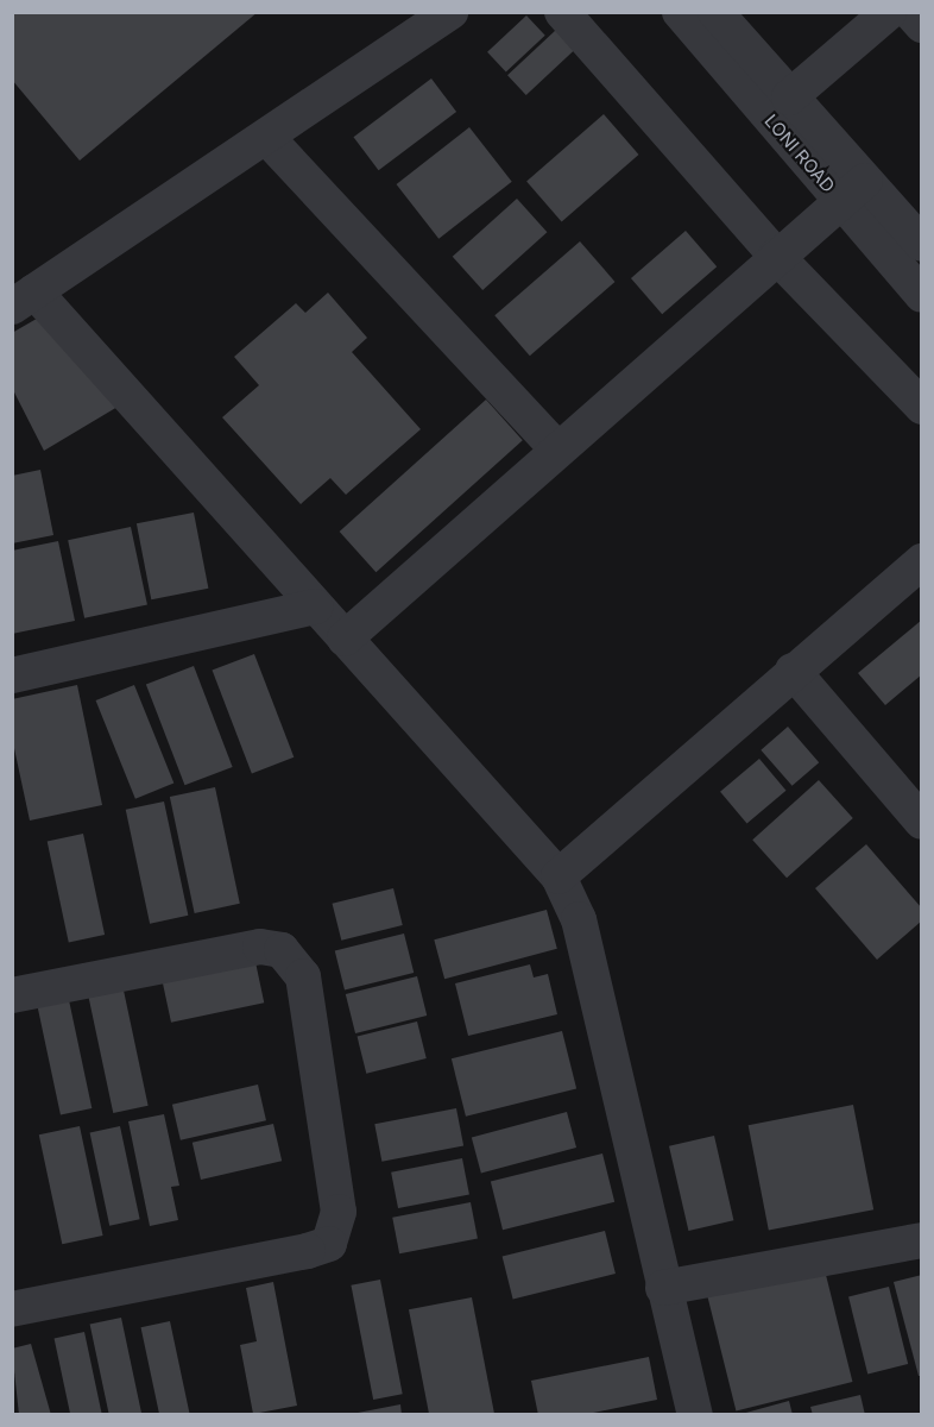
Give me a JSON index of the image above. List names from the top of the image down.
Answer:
{
  "streets": {
    "street": ["LONI ROAD"]
  }
}
